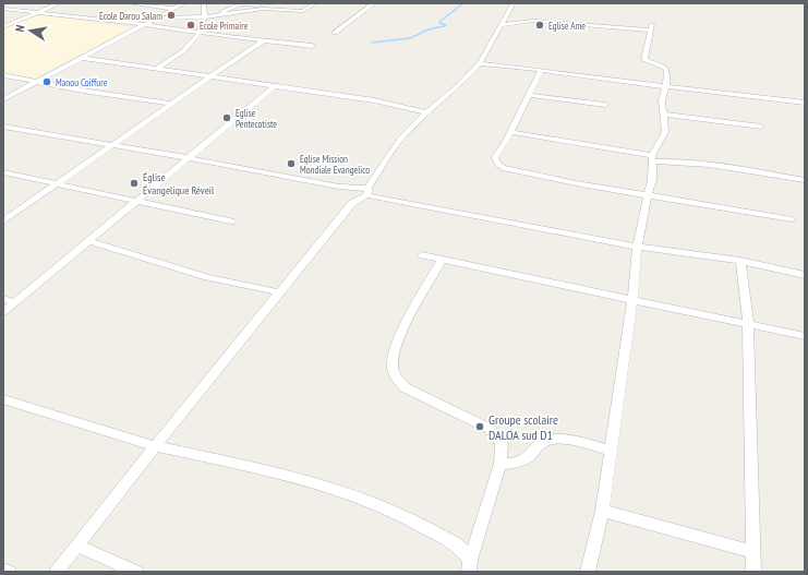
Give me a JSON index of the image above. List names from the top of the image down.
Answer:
{
  "places": [
    "Ecole Darou Salam",
    "Ecole Primaire",
    "Eglise Ame",
    "Manou Coiffure",
    "Eglise Pentecotiste",
    "Eglise Mission Mondiale Evangelico",
    "Église Évangelique Réveil",
    "Groupe scolaire DALOA sud D1"
  ],
  "north": "left"
}
